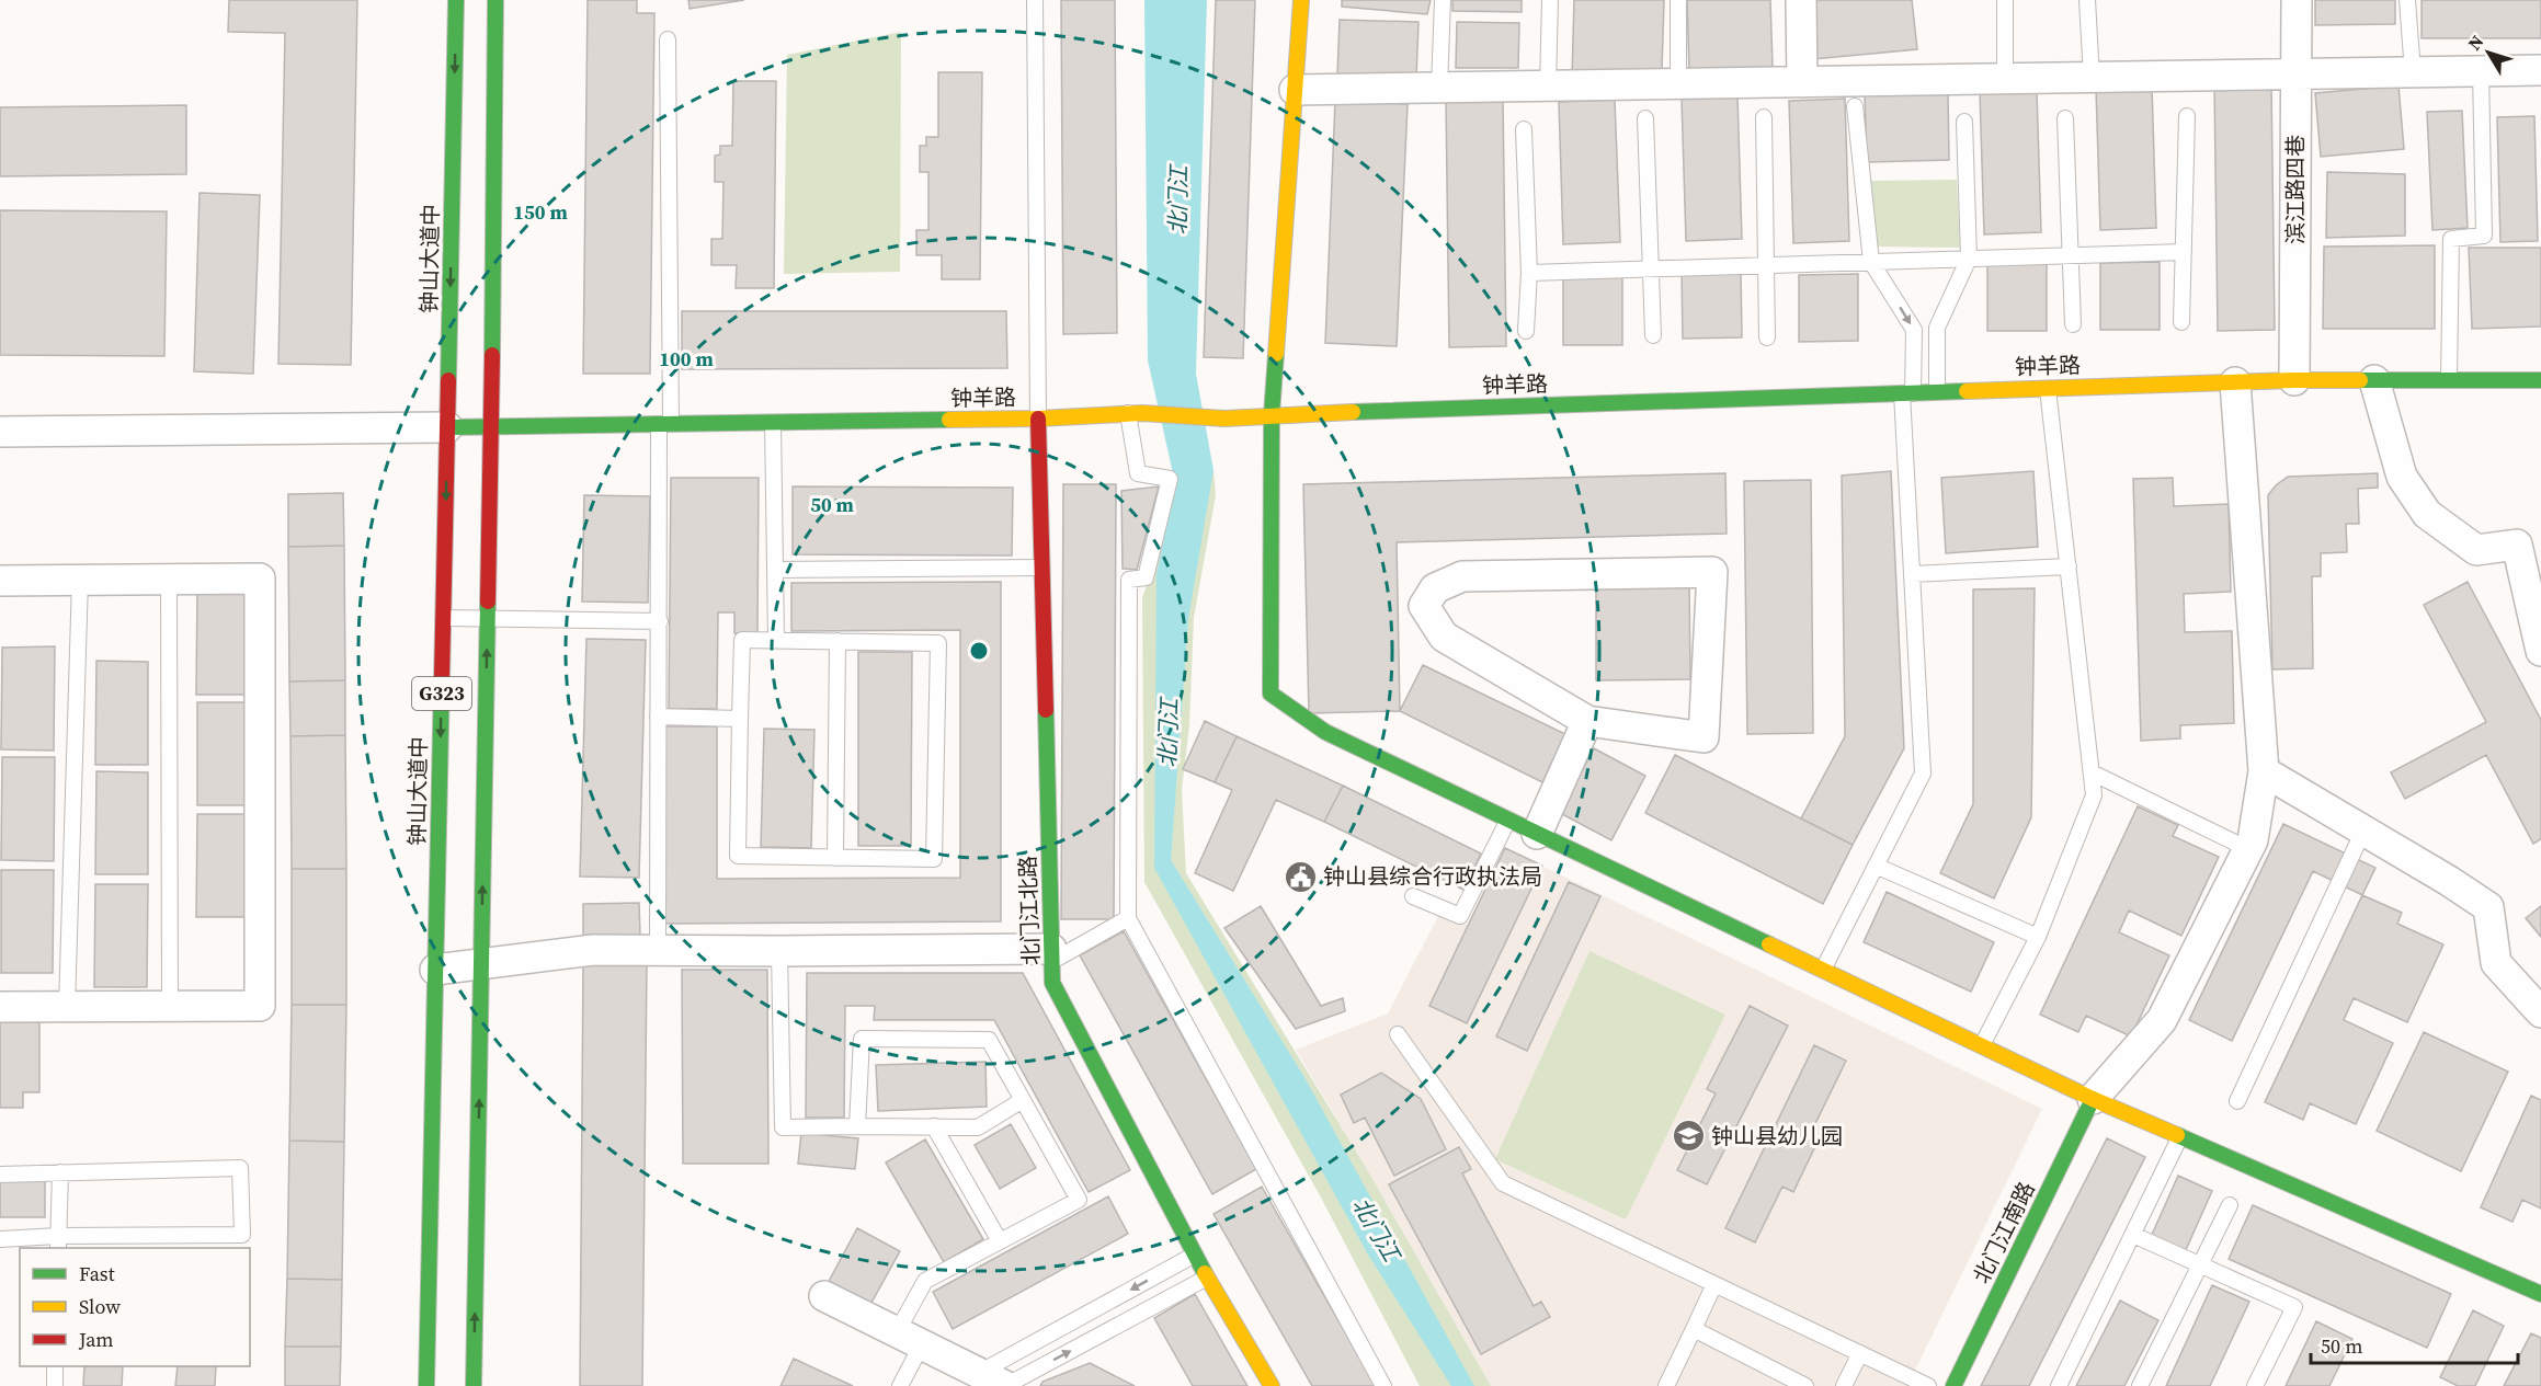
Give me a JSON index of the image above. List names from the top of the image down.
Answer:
{
  "streets": {
    "main road": [
      "钟山大道中",
      "钟羊路",
      "G323",
      "北门江北路",
      "北门江南路"
    ],
    "street": ["滨江路四巷"]
  },
  "crossings": [
    ["滨江路四巷", "钟羊路"],
    ["钟山大道中", "钟羊路"],
    ["钟羊路", "G323"],
    ["钟羊路", "北门江北路"]
  ],
  "water": ["北门江"],
  "places": {
    "public building": ["钟山县综合行政执法局"],
    "school or university": ["钟山县幼儿园"]
  },
  "legend": ["Fast", "Slow", "Jam"],
  "scale_bar": "50 m",
  "north": "top left",
  "rings": ["150 m", "100 m", "50 m"]
}
